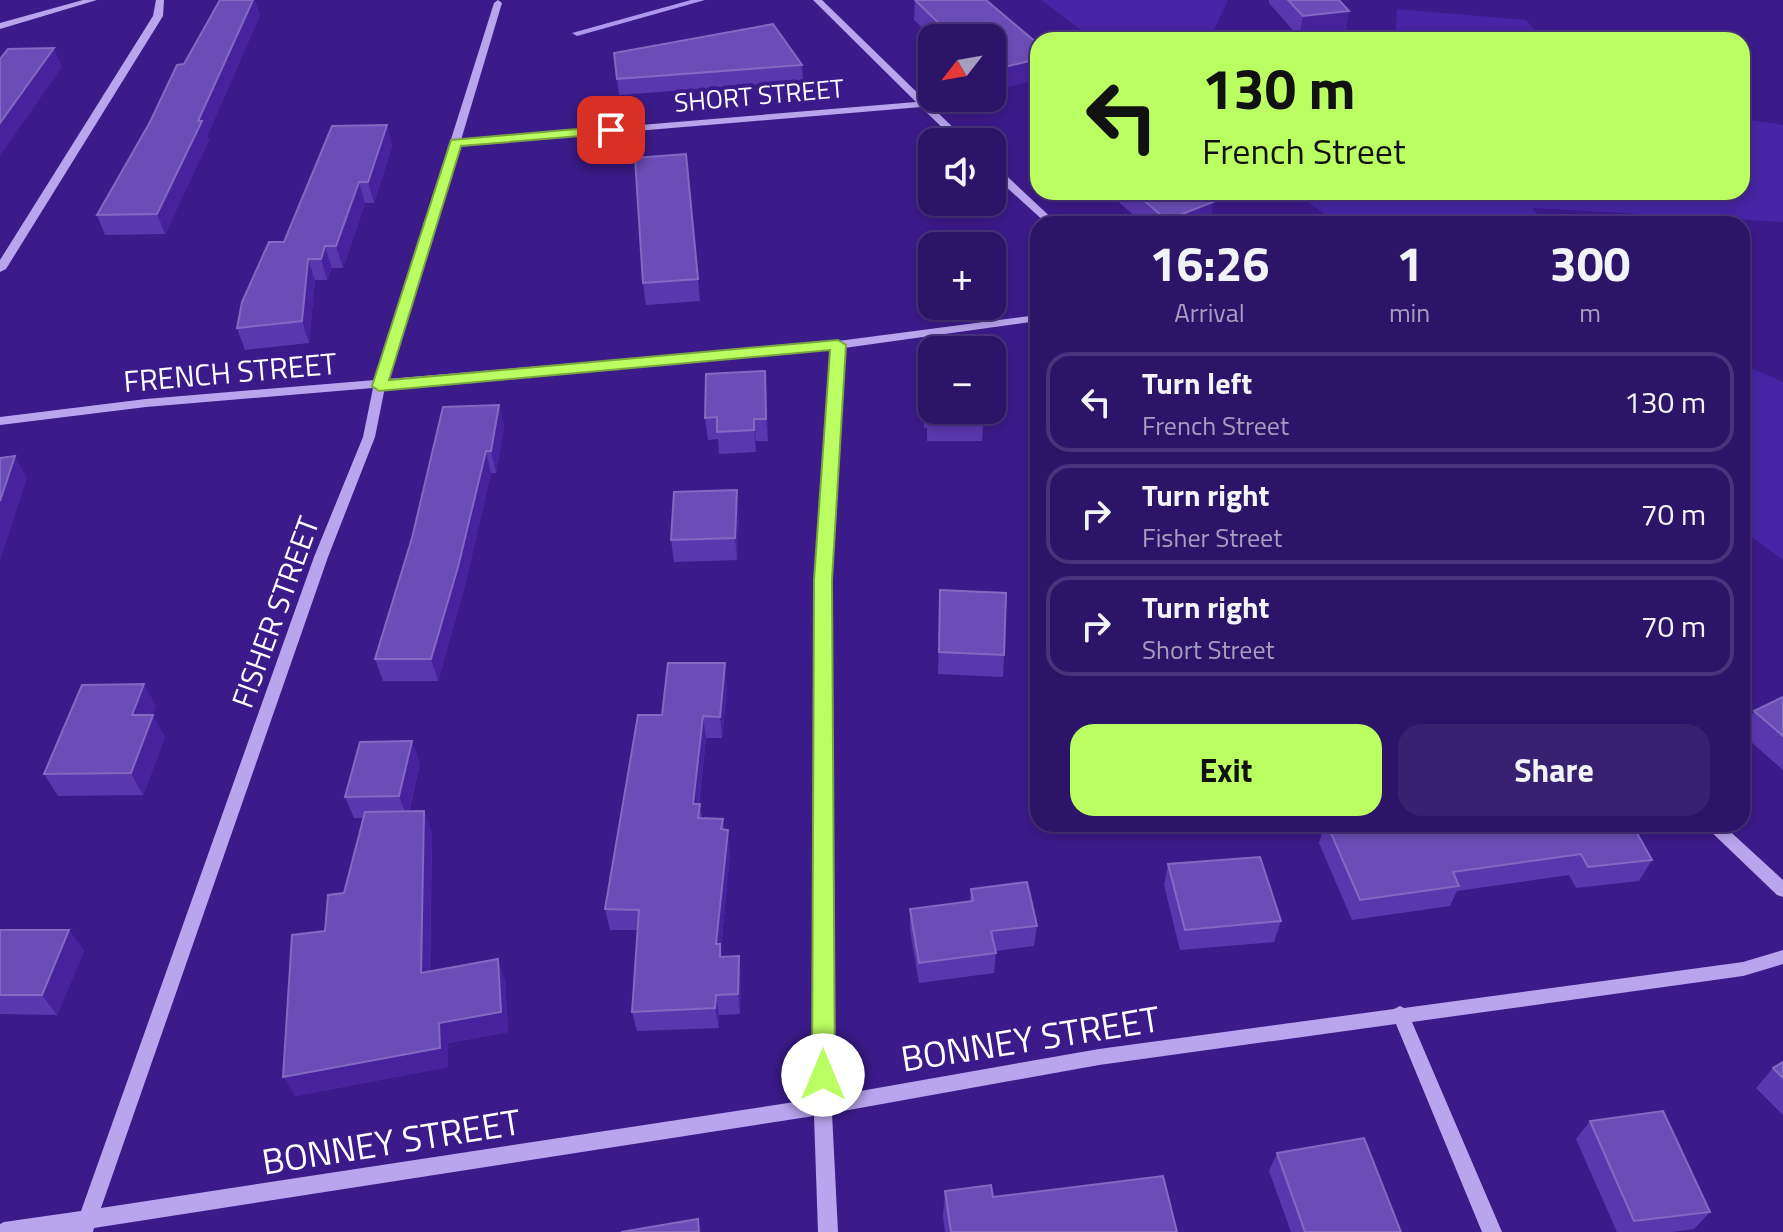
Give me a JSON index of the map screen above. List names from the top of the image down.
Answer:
{
  "streets": {
    "street": [
      "SHORT STREET",
      "FRENCH STREET",
      "FISHER STREET",
      "BONNEY STREET"
    ]
  },
  "crossings": [
    ["SHORT STREET", "FISHER STREET"],
    ["FRENCH STREET", "FISHER STREET"],
    ["FISHER STREET", "BONNEY STREET"]
  ],
  "north": "bottom left",
  "page": {
    "map_buttons": ["+", "−"],
    "turn": ["130 m", "French Street"],
    "eta": [
      "16:26",
      "Arrival",
      "1",
      "min",
      "300",
      "m"
    ],
    "list": [
      {
        "name": "Turn left",
        "note": "French Street",
        "value": "130 m"
      },
      {
        "name": "Turn right",
        "note": "Fisher Street",
        "value": "70 m"
      },
      {
        "name": "Turn right",
        "note": "Short Street",
        "value": "70 m"
      }
    ],
    "buttons": ["Exit", "Share"]
  }
}
